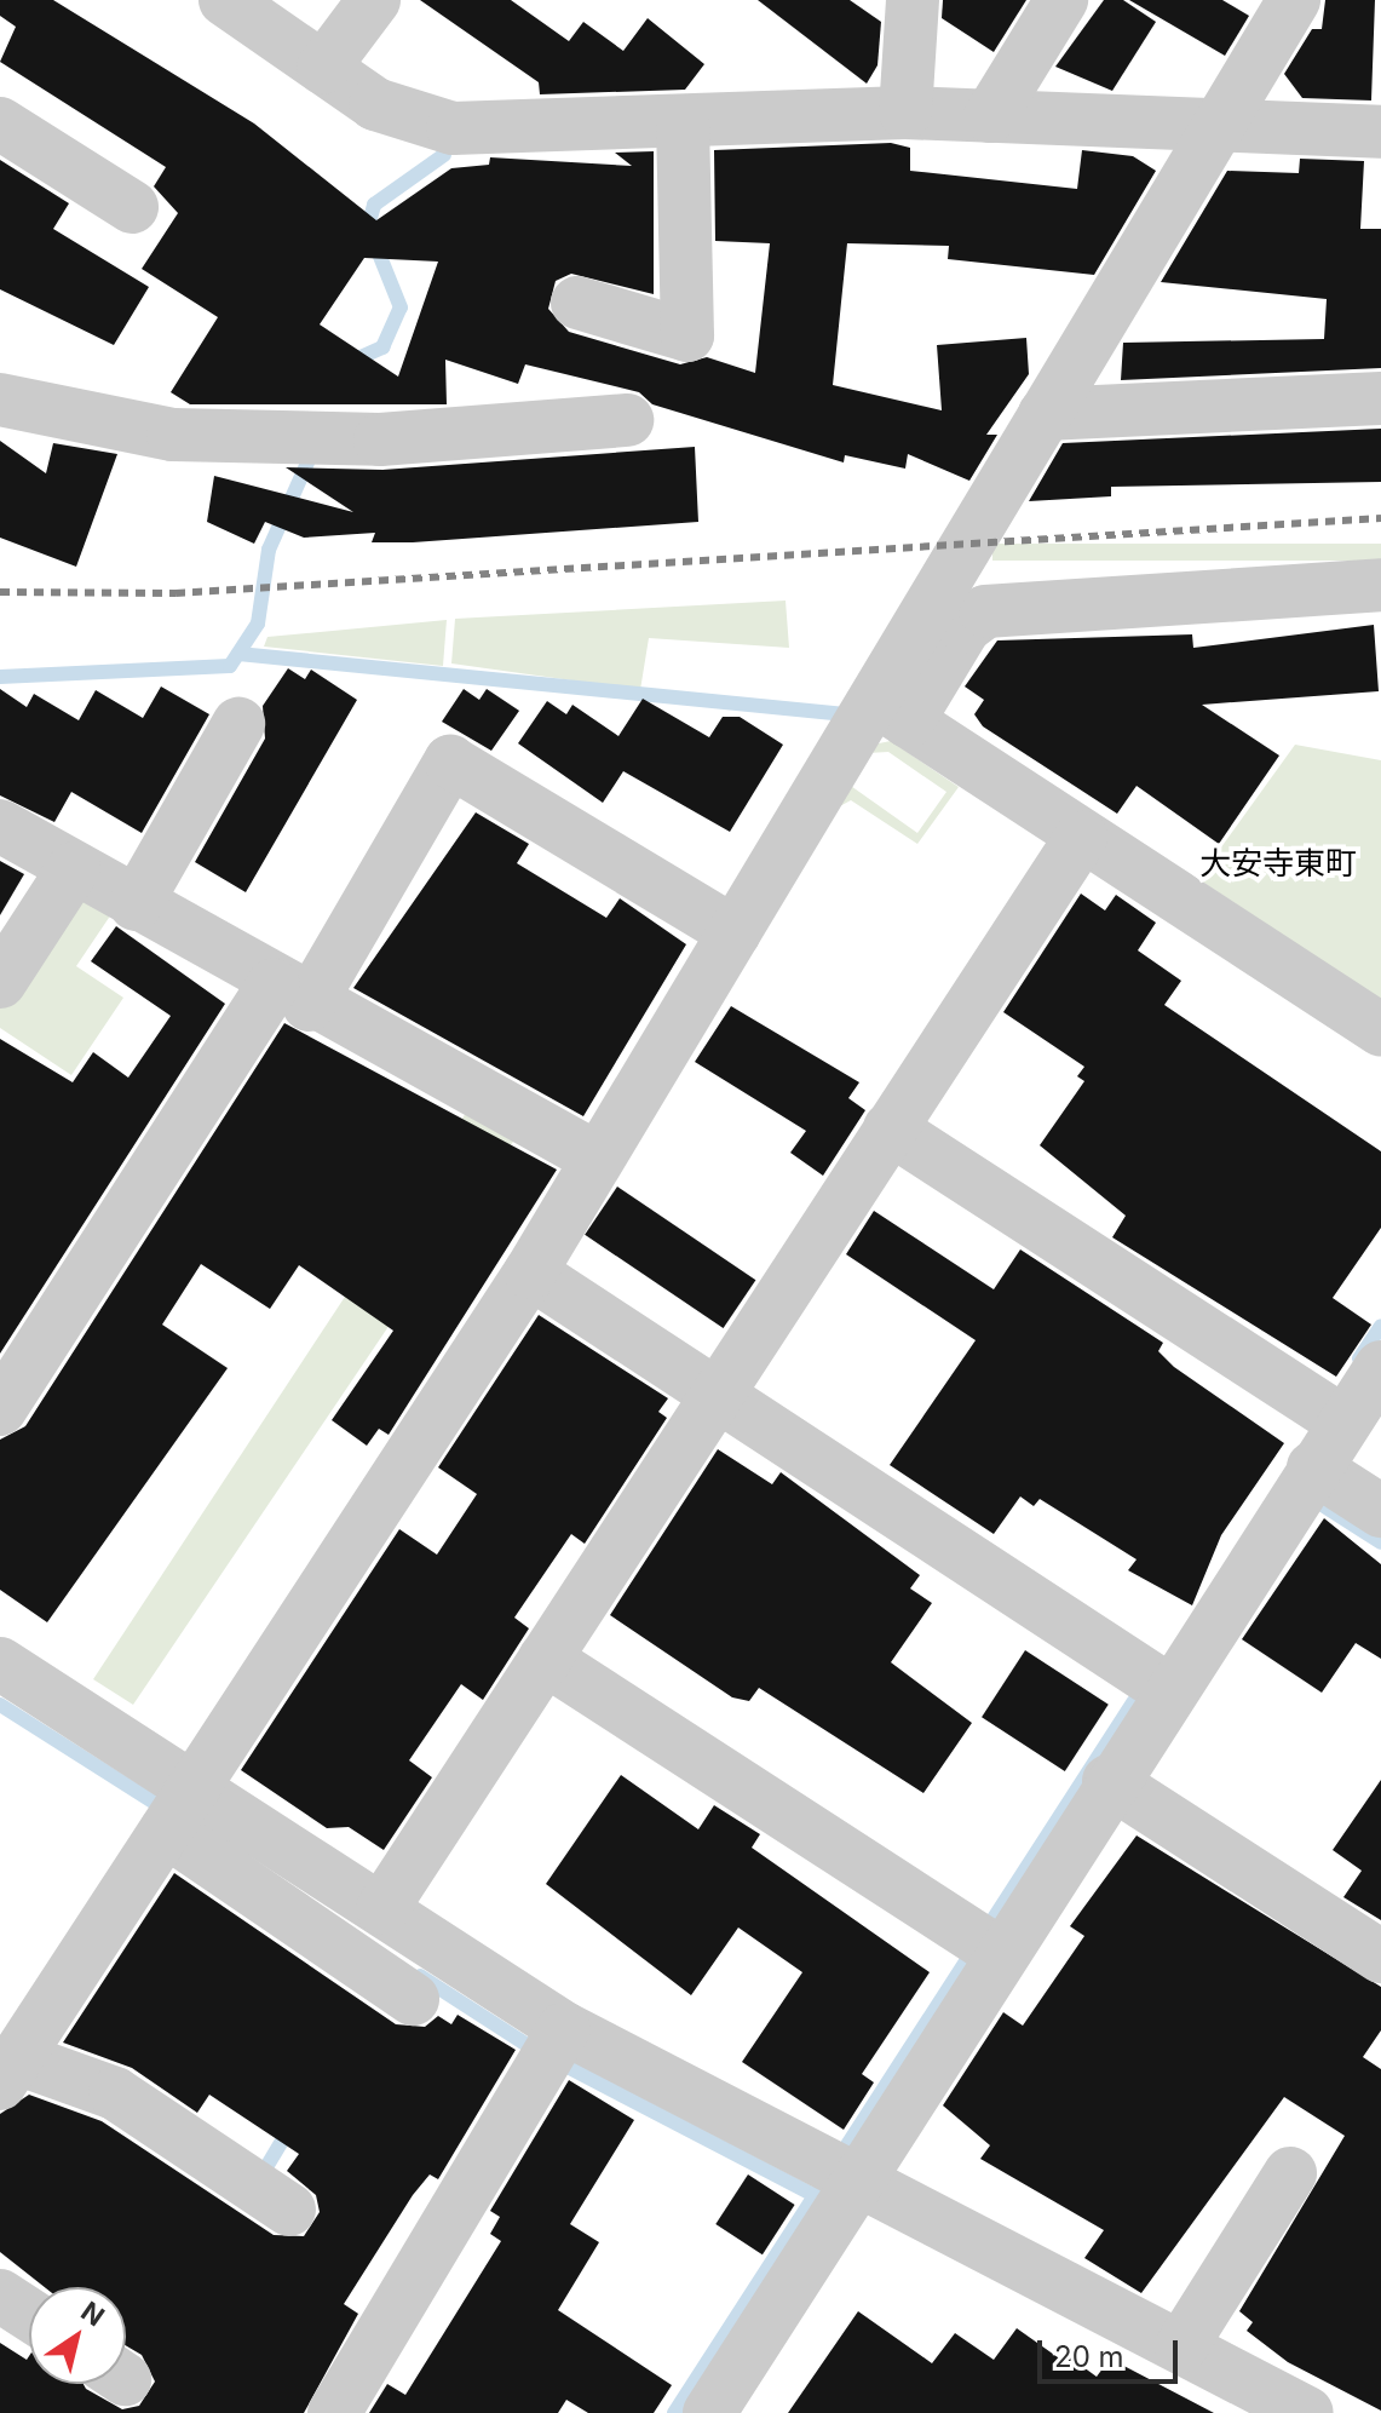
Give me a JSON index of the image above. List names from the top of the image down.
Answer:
{
  "districts": ["大安寺東町"],
  "scale_bar": "20 m",
  "north": "top right"
}
